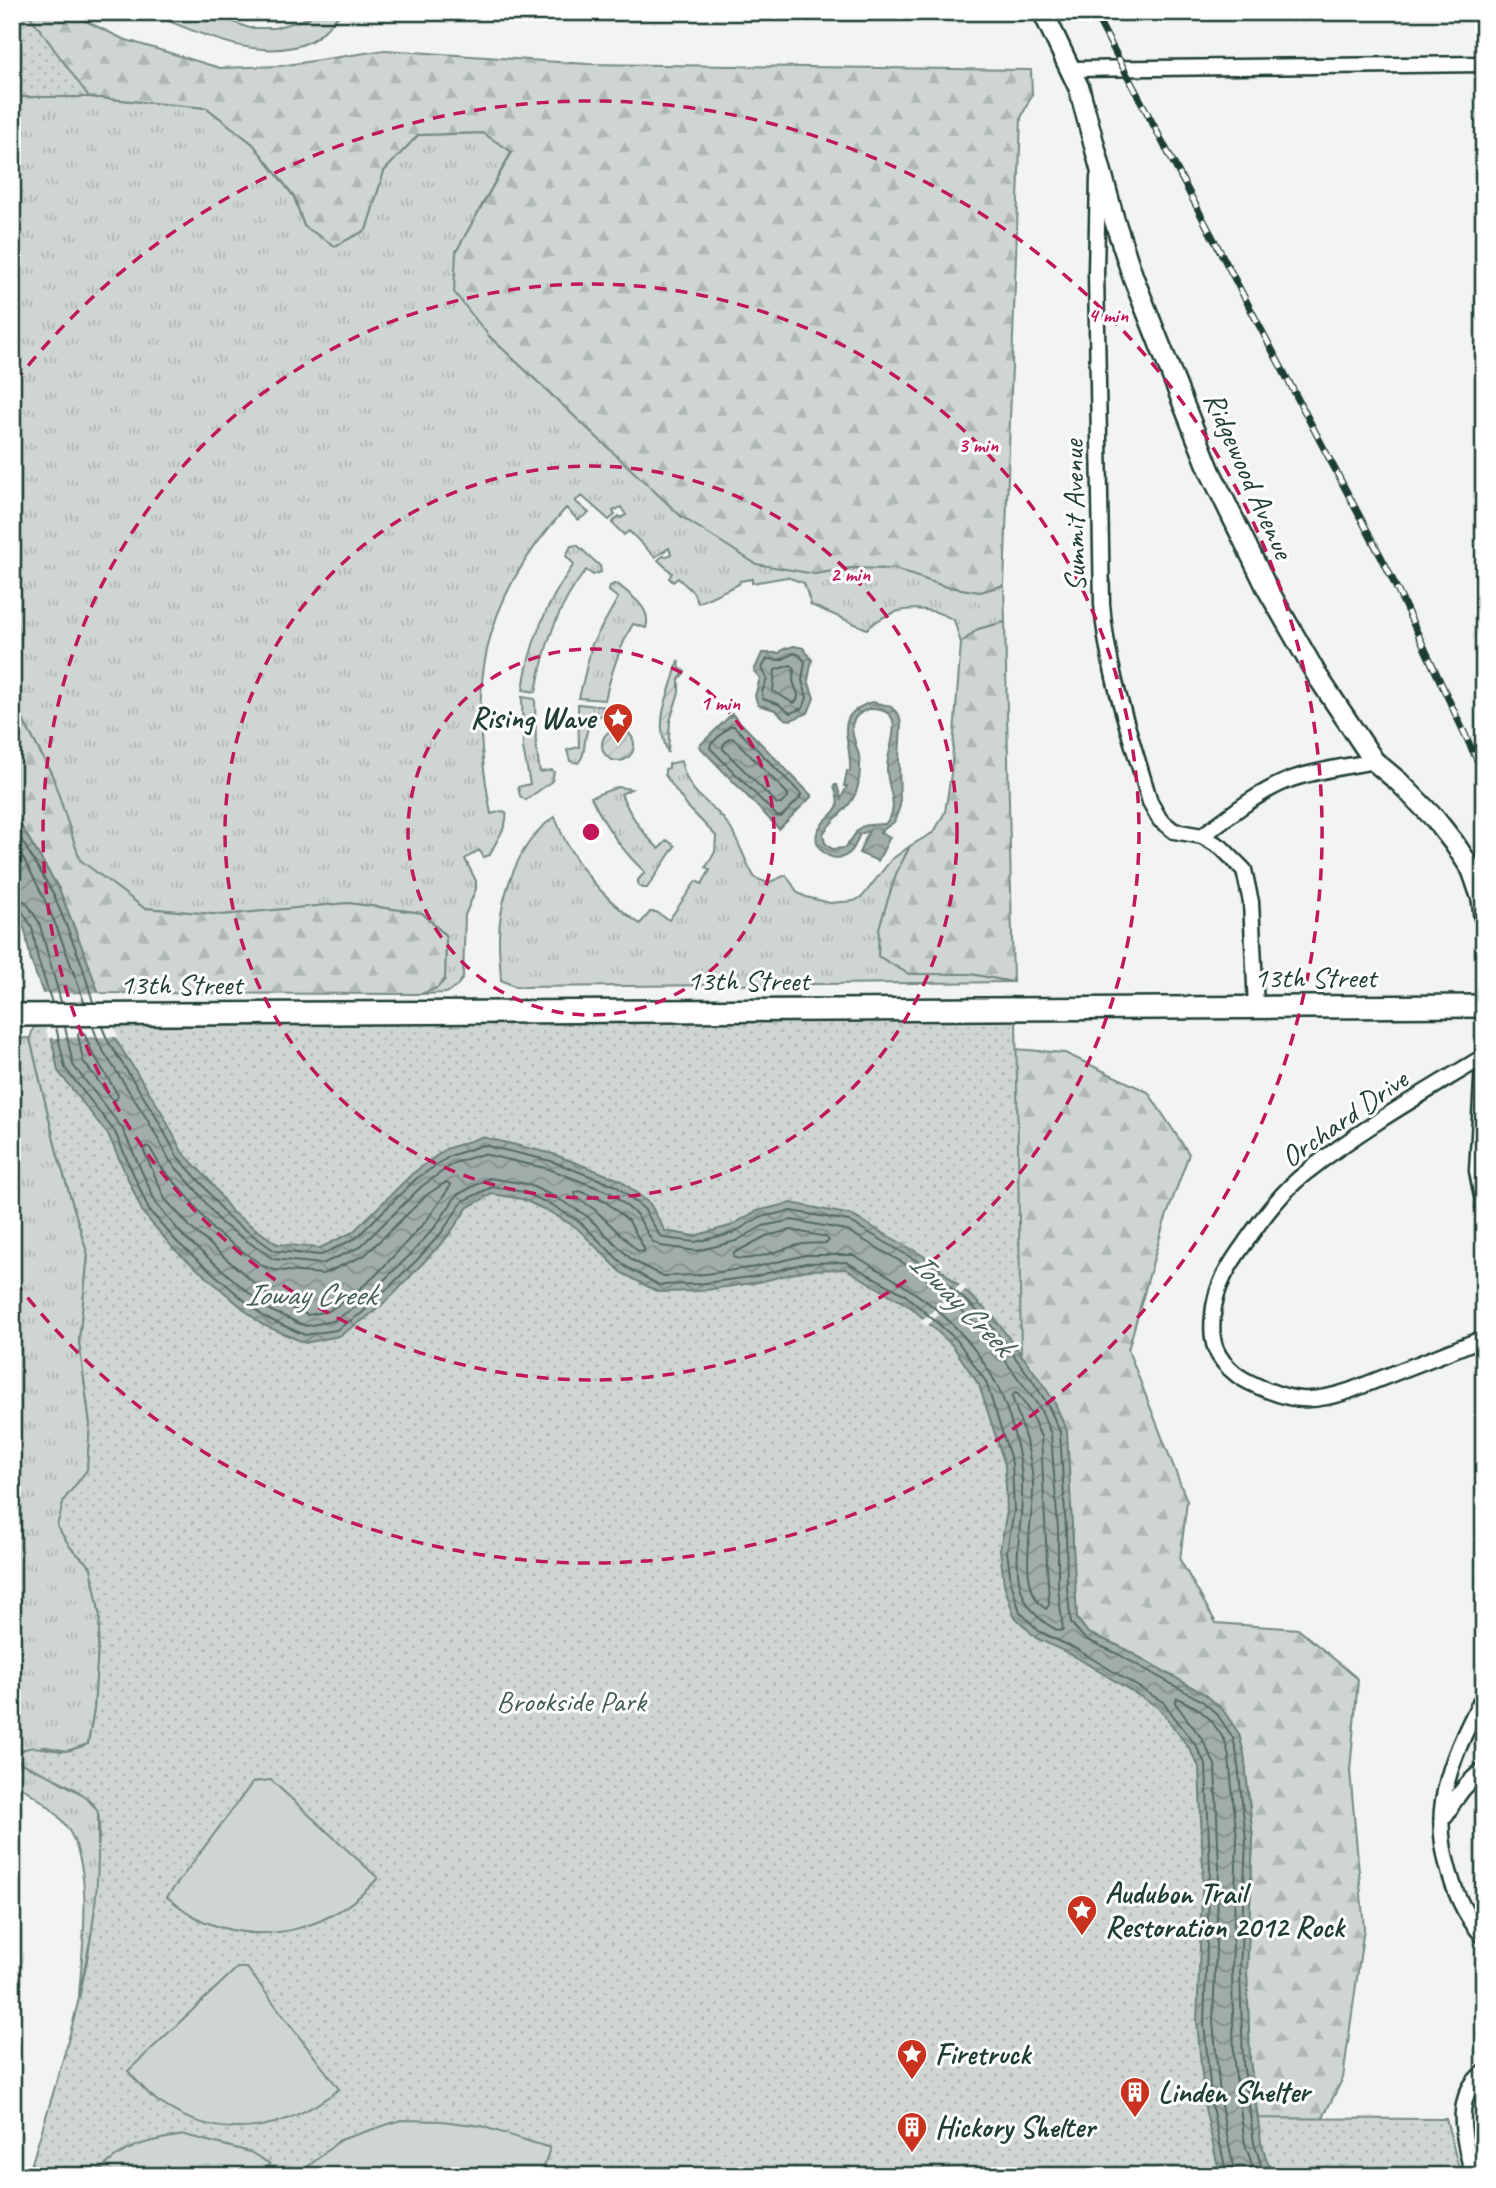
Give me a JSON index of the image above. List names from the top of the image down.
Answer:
{
  "streets": {
    "main road": ["13th Street"],
    "street": ["Ridgewood Avenue", "Summit Avenue", "Orchard Drive"]
  },
  "crossings": [
    ["Ridgewood Avenue", "Summit Avenue"]
  ],
  "water": ["Ioway Creek"],
  "parks": ["Brookside Park"],
  "places": {
    "place": ["Rising Wave", "Audubon Trail Restoration 2012 Rock", "Firetruck"],
    "building": ["Linden Shelter", "Hickory Shelter"]
  },
  "rings": [
    "4 min",
    "3 min",
    "2 min",
    "1 min"
  ]
}
